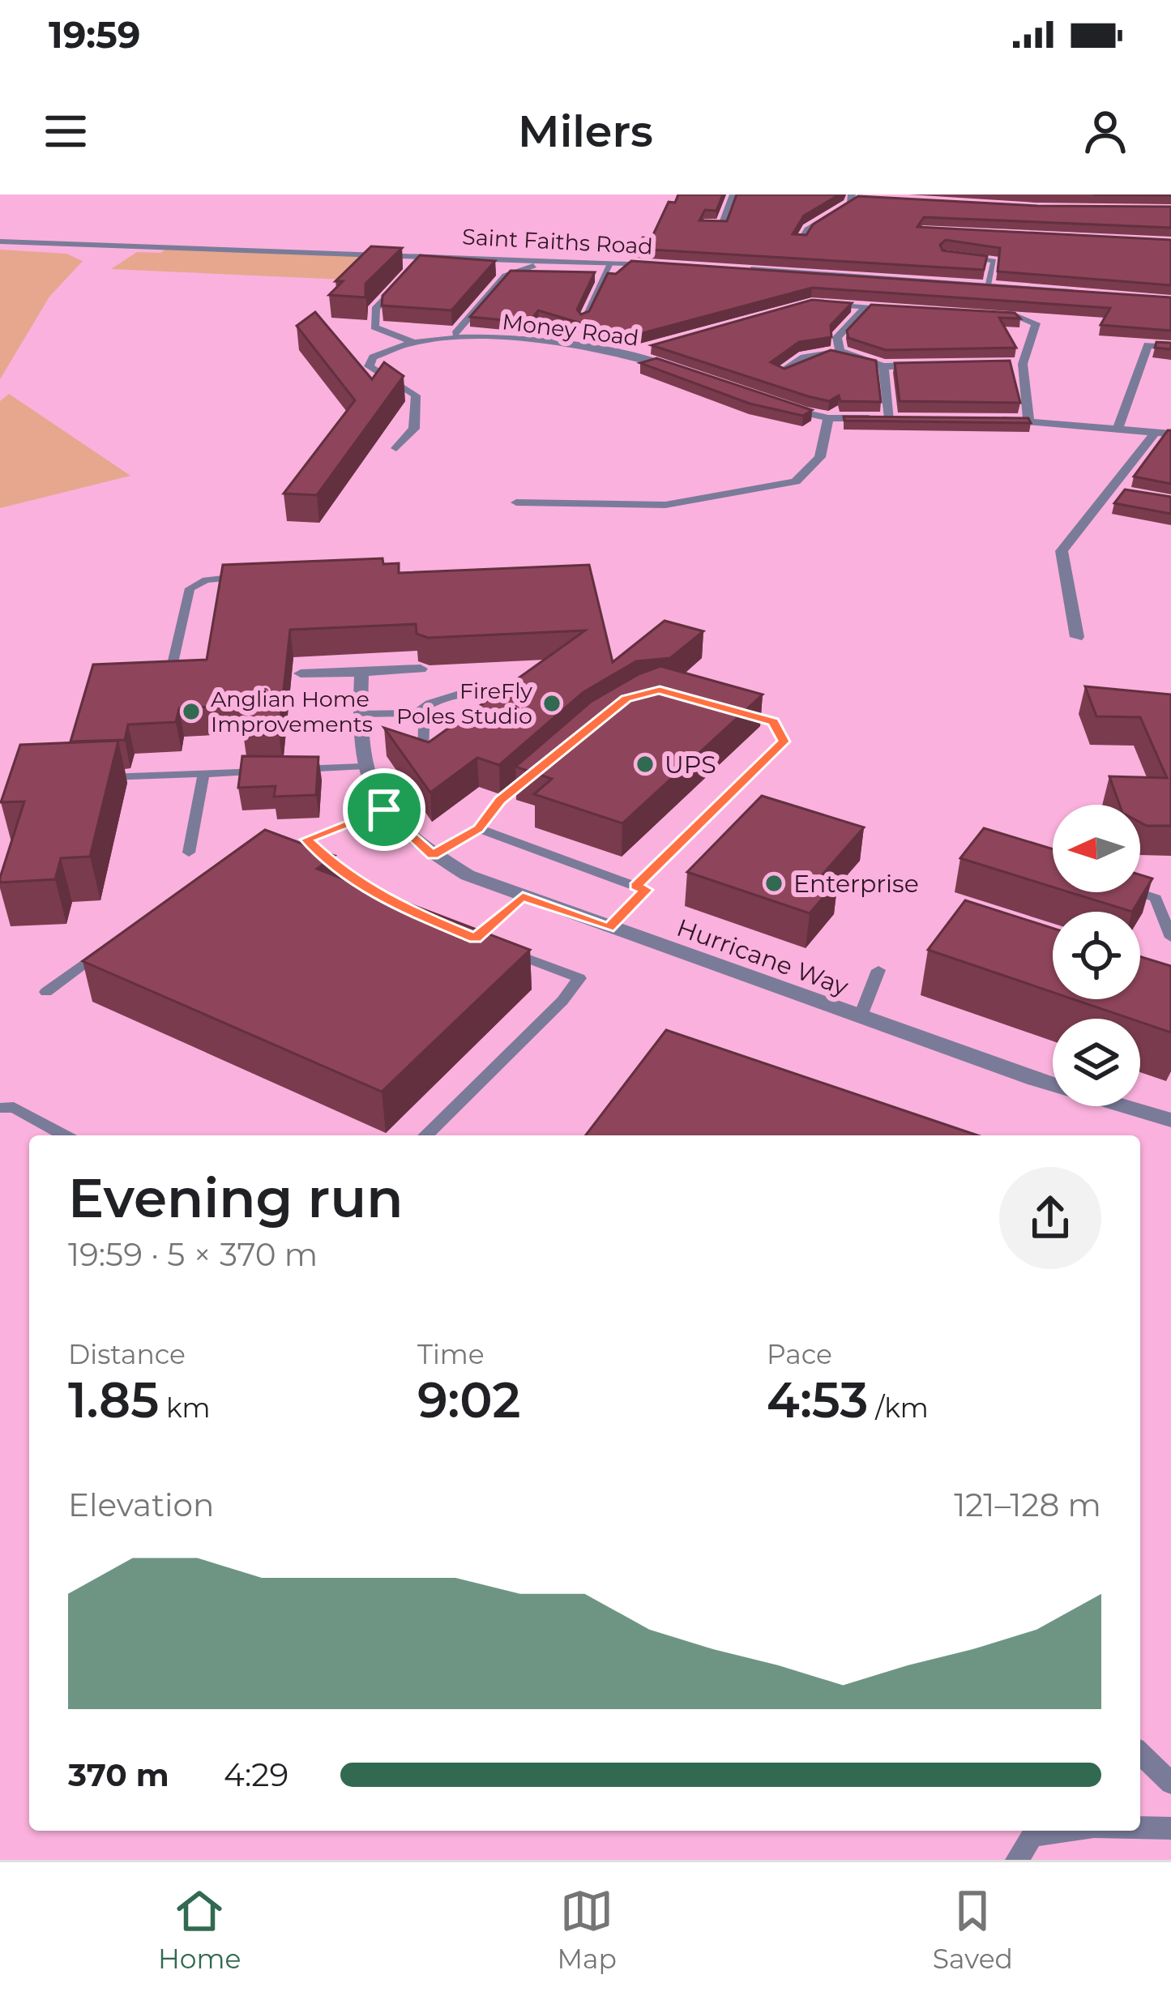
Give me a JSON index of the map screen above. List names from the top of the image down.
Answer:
{
  "streets": {
    "street": ["Saint Faiths Road", "Money Road", "Hurricane Way"]
  },
  "places": [
    "FireFly Poles Studio",
    "Anglian Home Improvements",
    "UPS",
    "Enterprise"
  ],
  "north": "left",
  "page": {
    "status": "19:59",
    "header": "Milers",
    "heading": ["Evening run", "19:59 · 5 × 370 m"],
    "stats": [
      ["Distance", "1.85 km"],
      ["Time", "9:02"],
      ["Pace", "4:53 /km"]
    ],
    "chart": ["Elevation", "121–128 m"],
    "list": [
      {
        "name": "370 m",
        "note": "4:29"
      }
    ],
    "tabs": ["Home", "Map", "Saved"]
  }
}
